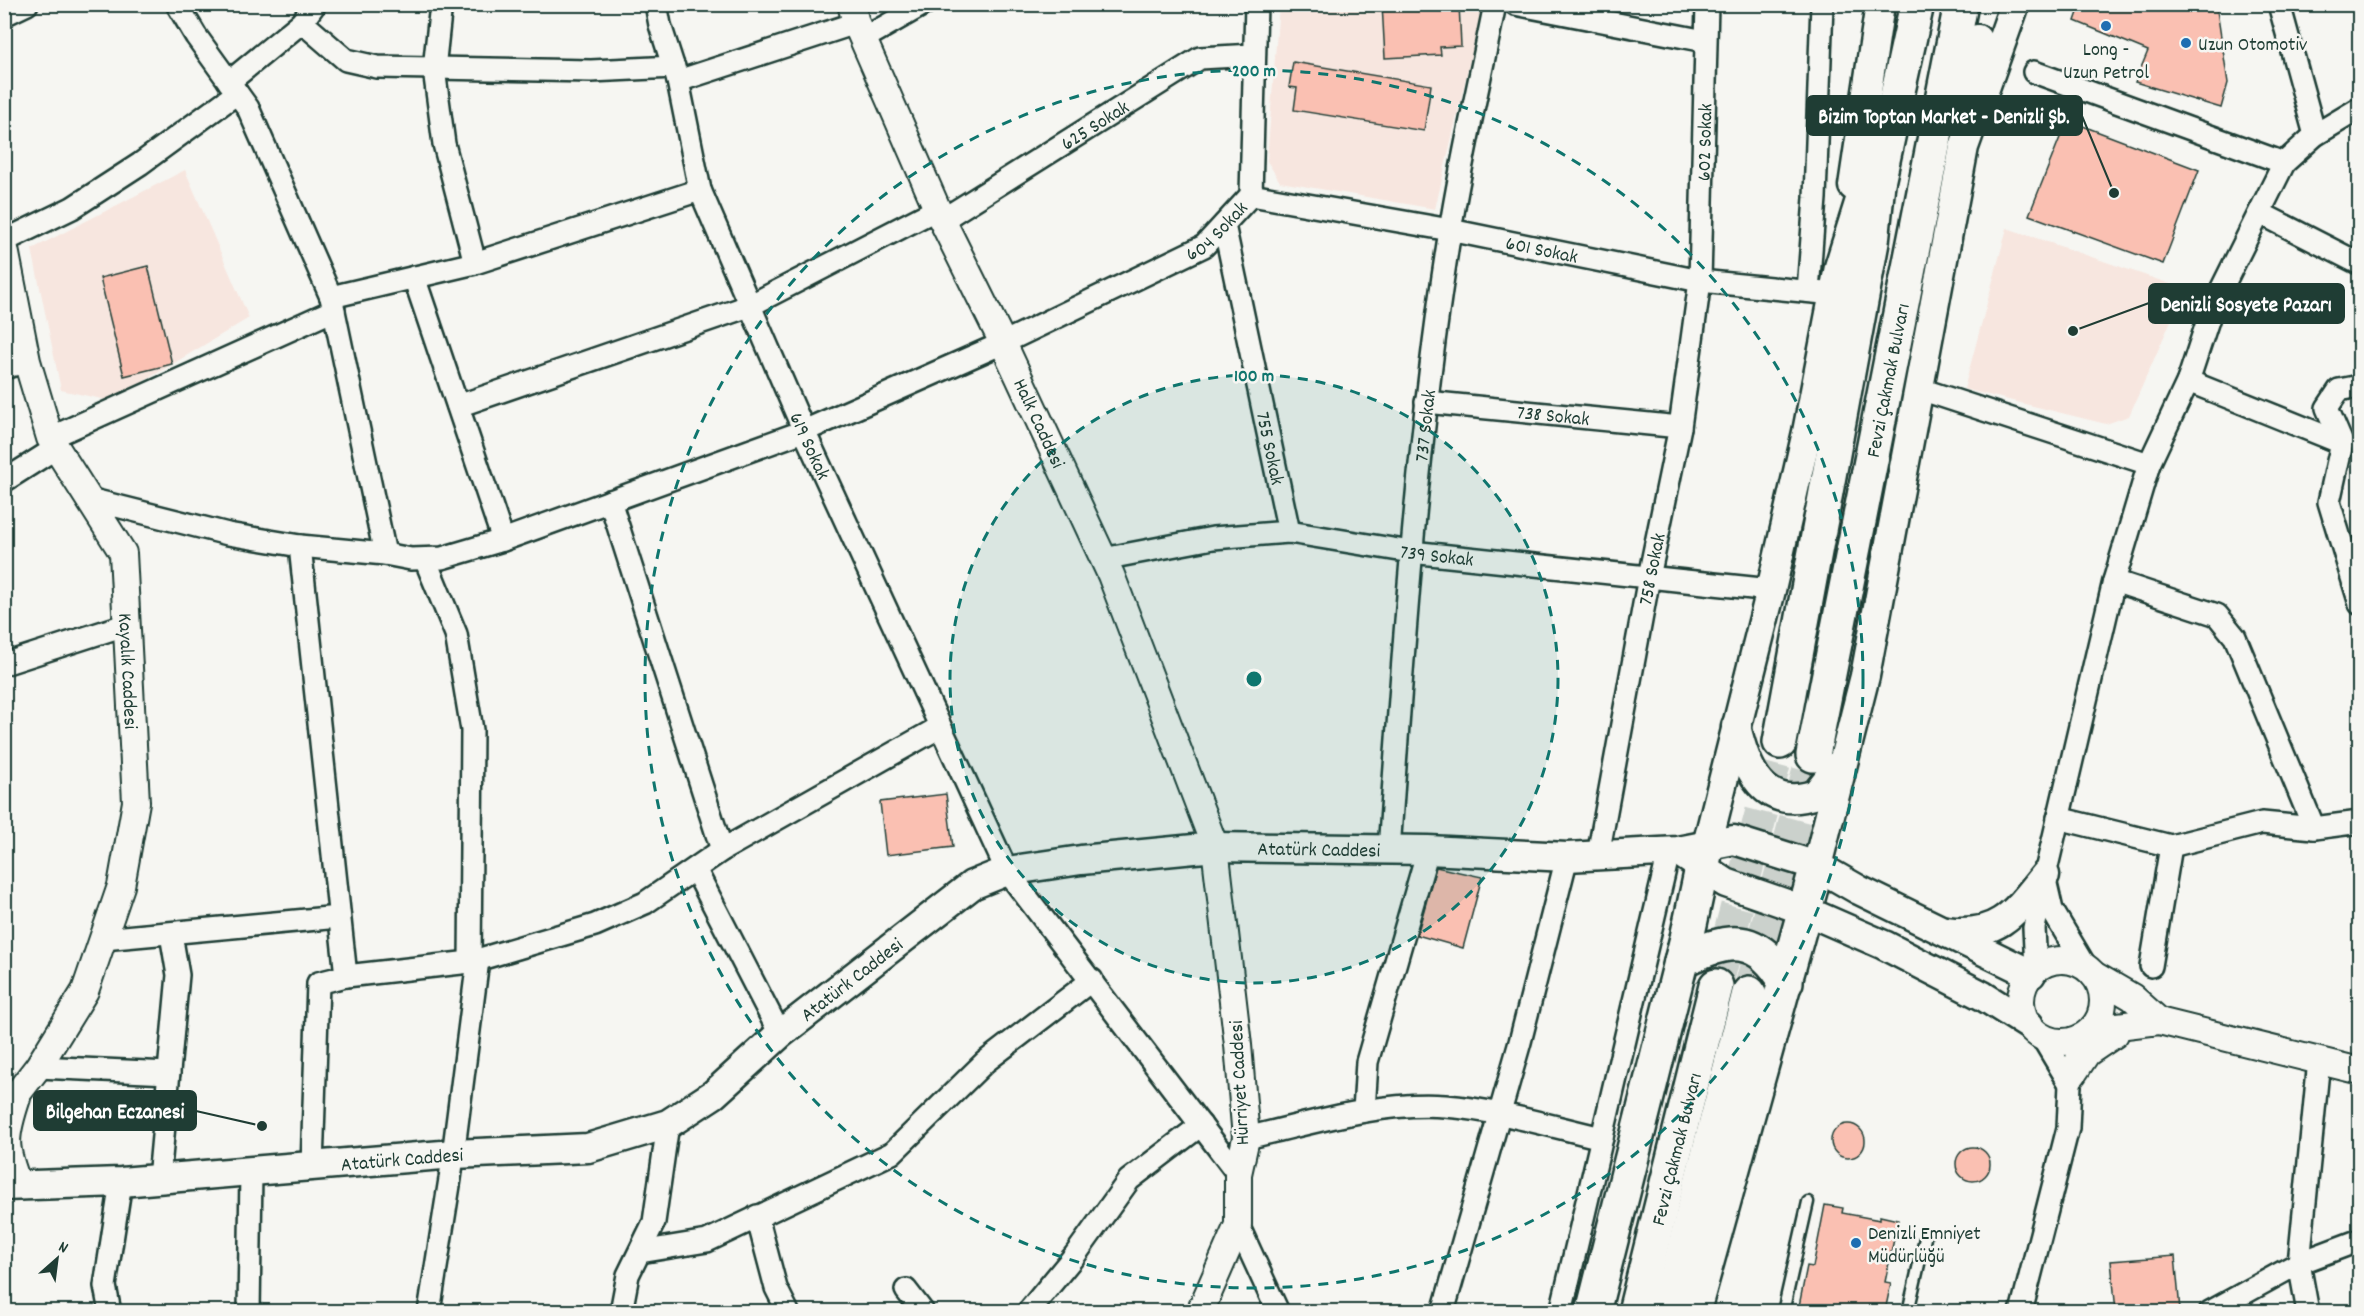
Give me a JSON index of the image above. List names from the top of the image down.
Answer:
{
  "streets": {
    "main road": ["Fevzi Çakmak Bulvarı", "Atatürk Caddesi"],
    "street": [
      "625 Sokak",
      "602 Sokak",
      "604 Sokak",
      "601 Sokak",
      "738 Sokak",
      "Halk Caddesi",
      "737 Sokak",
      "619 Sokak",
      "755 Sokak",
      "739 Sokak",
      "758 Sokak",
      "Kayalık Caddesi",
      "Hürriyet Caddesi"
    ]
  },
  "crossings": [
    ["625 Sokak", "604 Sokak"],
    ["625 Sokak", "Halk Caddesi"],
    ["625 Sokak", "619 Sokak"],
    ["602 Sokak", "601 Sokak"],
    ["602 Sokak", "758 Sokak"],
    ["604 Sokak", "601 Sokak"],
    ["604 Sokak", "Halk Caddesi"],
    ["604 Sokak", "619 Sokak"],
    ["604 Sokak", "755 Sokak"],
    ["604 Sokak", "Kayalık Caddesi"],
    ["601 Sokak", "737 Sokak"],
    ["601 Sokak", "758 Sokak"],
    ["738 Sokak", "737 Sokak"],
    ["738 Sokak", "758 Sokak"],
    ["Halk Caddesi", "739 Sokak"],
    ["Halk Caddesi", "Atatürk Caddesi"],
    ["Halk Caddesi", "Hürriyet Caddesi"],
    ["737 Sokak", "739 Sokak"],
    ["737 Sokak", "Atatürk Caddesi"],
    ["619 Sokak", "Atatürk Caddesi"],
    ["619 Sokak", "Hürriyet Caddesi"],
    ["755 Sokak", "739 Sokak"],
    ["739 Sokak", "758 Sokak"],
    ["758 Sokak", "Atatürk Caddesi"],
    ["Kayalık Caddesi", "Atatürk Caddesi"],
    ["Atatürk Caddesi", "Hürriyet Caddesi"]
  ],
  "places": [
    "Long - Uzun Petrol",
    "Uzun Otomotiv",
    "Bizim Toptan Market - Denizli Şb.",
    "Denizli Sosyete Pazarı",
    "Bilgehan Eczanesi",
    "Denizli Emniyet Müdürlüğü"
  ],
  "north": "top right",
  "rings": ["200 m", "100 m"]
}
